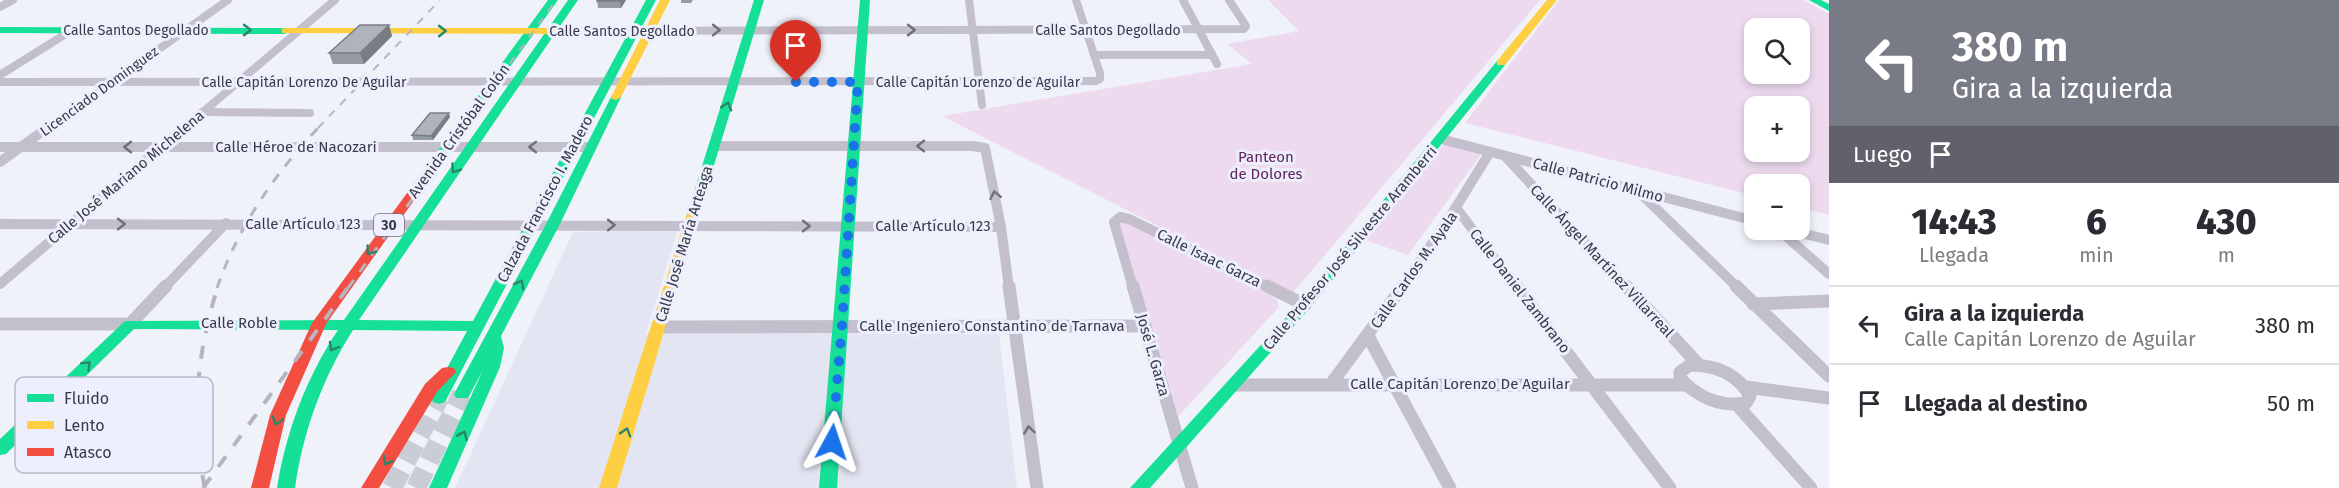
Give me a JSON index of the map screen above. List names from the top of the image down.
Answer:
{
  "streets": {
    "main road": [
      "Calle Santos Degollado",
      "Avenida Cristóbal Colón",
      "Calzada Francisco I. Madero",
      "30",
      "Calle José María Arteaga",
      "Calle Profesor José Silvestre Aramberri",
      "Calle Roble"
    ],
    "street": [
      "Calle Capitán Lorenzo De Aguilar",
      "Calle Capitán Lorenzo de Aguilar",
      "Licenciado Dominguez",
      "Calle Héroe de Nacozari",
      "Calle José Mariano Michelena",
      "Calle Patricio Milmo",
      "Calle Artículo 123",
      "Calle Isaac Garza",
      "Calle Ángel Martínez Villarreal",
      "Calle Carlos M. Ayala",
      "Calle Daniel Zambrano",
      "Calle Ingeniero Constantino de Tarnava",
      "José L. Garza"
    ]
  },
  "crossings": [
    ["Calle Santos Degollado", "Licenciado Dominguez"],
    ["Calle Santos Degollado", "Avenida Cristóbal Colón"],
    ["Calle Santos Degollado", "Calle José Mariano Michelena"],
    ["Calle Santos Degollado", "Calzada Francisco I. Madero"],
    ["Calle Santos Degollado", "Calle José María Arteaga"],
    ["Calle Capitán Lorenzo De Aguilar", "Calle Capitán Lorenzo de Aguilar"],
    ["Calle Capitán Lorenzo De Aguilar", "Licenciado Dominguez"],
    ["Calle Capitán Lorenzo De Aguilar", "Avenida Cristóbal Colón"],
    ["Calle Capitán Lorenzo De Aguilar", "Calle José Mariano Michelena"],
    ["Calle Capitán Lorenzo De Aguilar", "Calzada Francisco I. Madero"],
    ["Calle Capitán Lorenzo De Aguilar", "Calle Profesor José Silvestre Aramberri"],
    ["Calle Capitán Lorenzo De Aguilar", "Calle Carlos M. Ayala"],
    ["Calle Capitán Lorenzo De Aguilar", "Calle Daniel Zambrano"],
    ["Calle Capitán Lorenzo de Aguilar", "Calzada Francisco I. Madero"],
    ["Calle Capitán Lorenzo de Aguilar", "Calle José María Arteaga"],
    ["Licenciado Dominguez", "Calle Héroe de Nacozari"],
    ["Avenida Cristóbal Colón", "Calle Héroe de Nacozari"],
    ["Avenida Cristóbal Colón", "Calle Artículo 123"],
    ["Avenida Cristóbal Colón", "Calle Roble"],
    ["Calle Héroe de Nacozari", "Calle José Mariano Michelena"],
    ["Calle Héroe de Nacozari", "Calzada Francisco I. Madero"],
    ["Calle José Mariano Michelena", "Calle Artículo 123"],
    ["Calle Patricio Milmo", "Calle Profesor José Silvestre Aramberri"],
    ["Calle Patricio Milmo", "Calle Ángel Martínez Villarreal"],
    ["Calle Patricio Milmo", "Calle Carlos M. Ayala"],
    ["Calzada Francisco I. Madero", "Calle Artículo 123"],
    ["Calzada Francisco I. Madero", "Calle Roble"],
    ["Calle Artículo 123", "Calle José María Arteaga"],
    ["Calle José María Arteaga", "Calle Ingeniero Constantino de Tarnava"],
    ["Calle Profesor José Silvestre Aramberri", "Calle Isaac Garza"],
    ["Calle Profesor José Silvestre Aramberri", "José L. Garza"],
    ["Calle Isaac Garza", "José L. Garza"],
    ["Calle Carlos M. Ayala", "Calle Daniel Zambrano"],
    ["Calle Ingeniero Constantino de Tarnava", "José L. Garza"]
  ],
  "one_way": [
    "Calle Santos Degollado",
    "Calle Héroe de Nacozari",
    "Calle Artículo 123",
    "Calle José María Arteaga"
  ],
  "parks": ["Panteon de Dolores"],
  "legend": ["Fluido", "Lento", "Atasco"],
  "page": {
    "turn": ["380 m", "Gira a la izquierda"],
    "map_buttons": ["+", "−"],
    "then": "Luego",
    "eta": [
      "14:43",
      "Llegada",
      "6",
      "min",
      "430",
      "m"
    ],
    "list": [
      {
        "name": "Gira a la izquierda",
        "note": "Calle Capitán Lorenzo de Aguilar",
        "value": "380 m"
      },
      {
        "name": "Llegada al destino",
        "value": "50 m"
      }
    ]
  }
}
